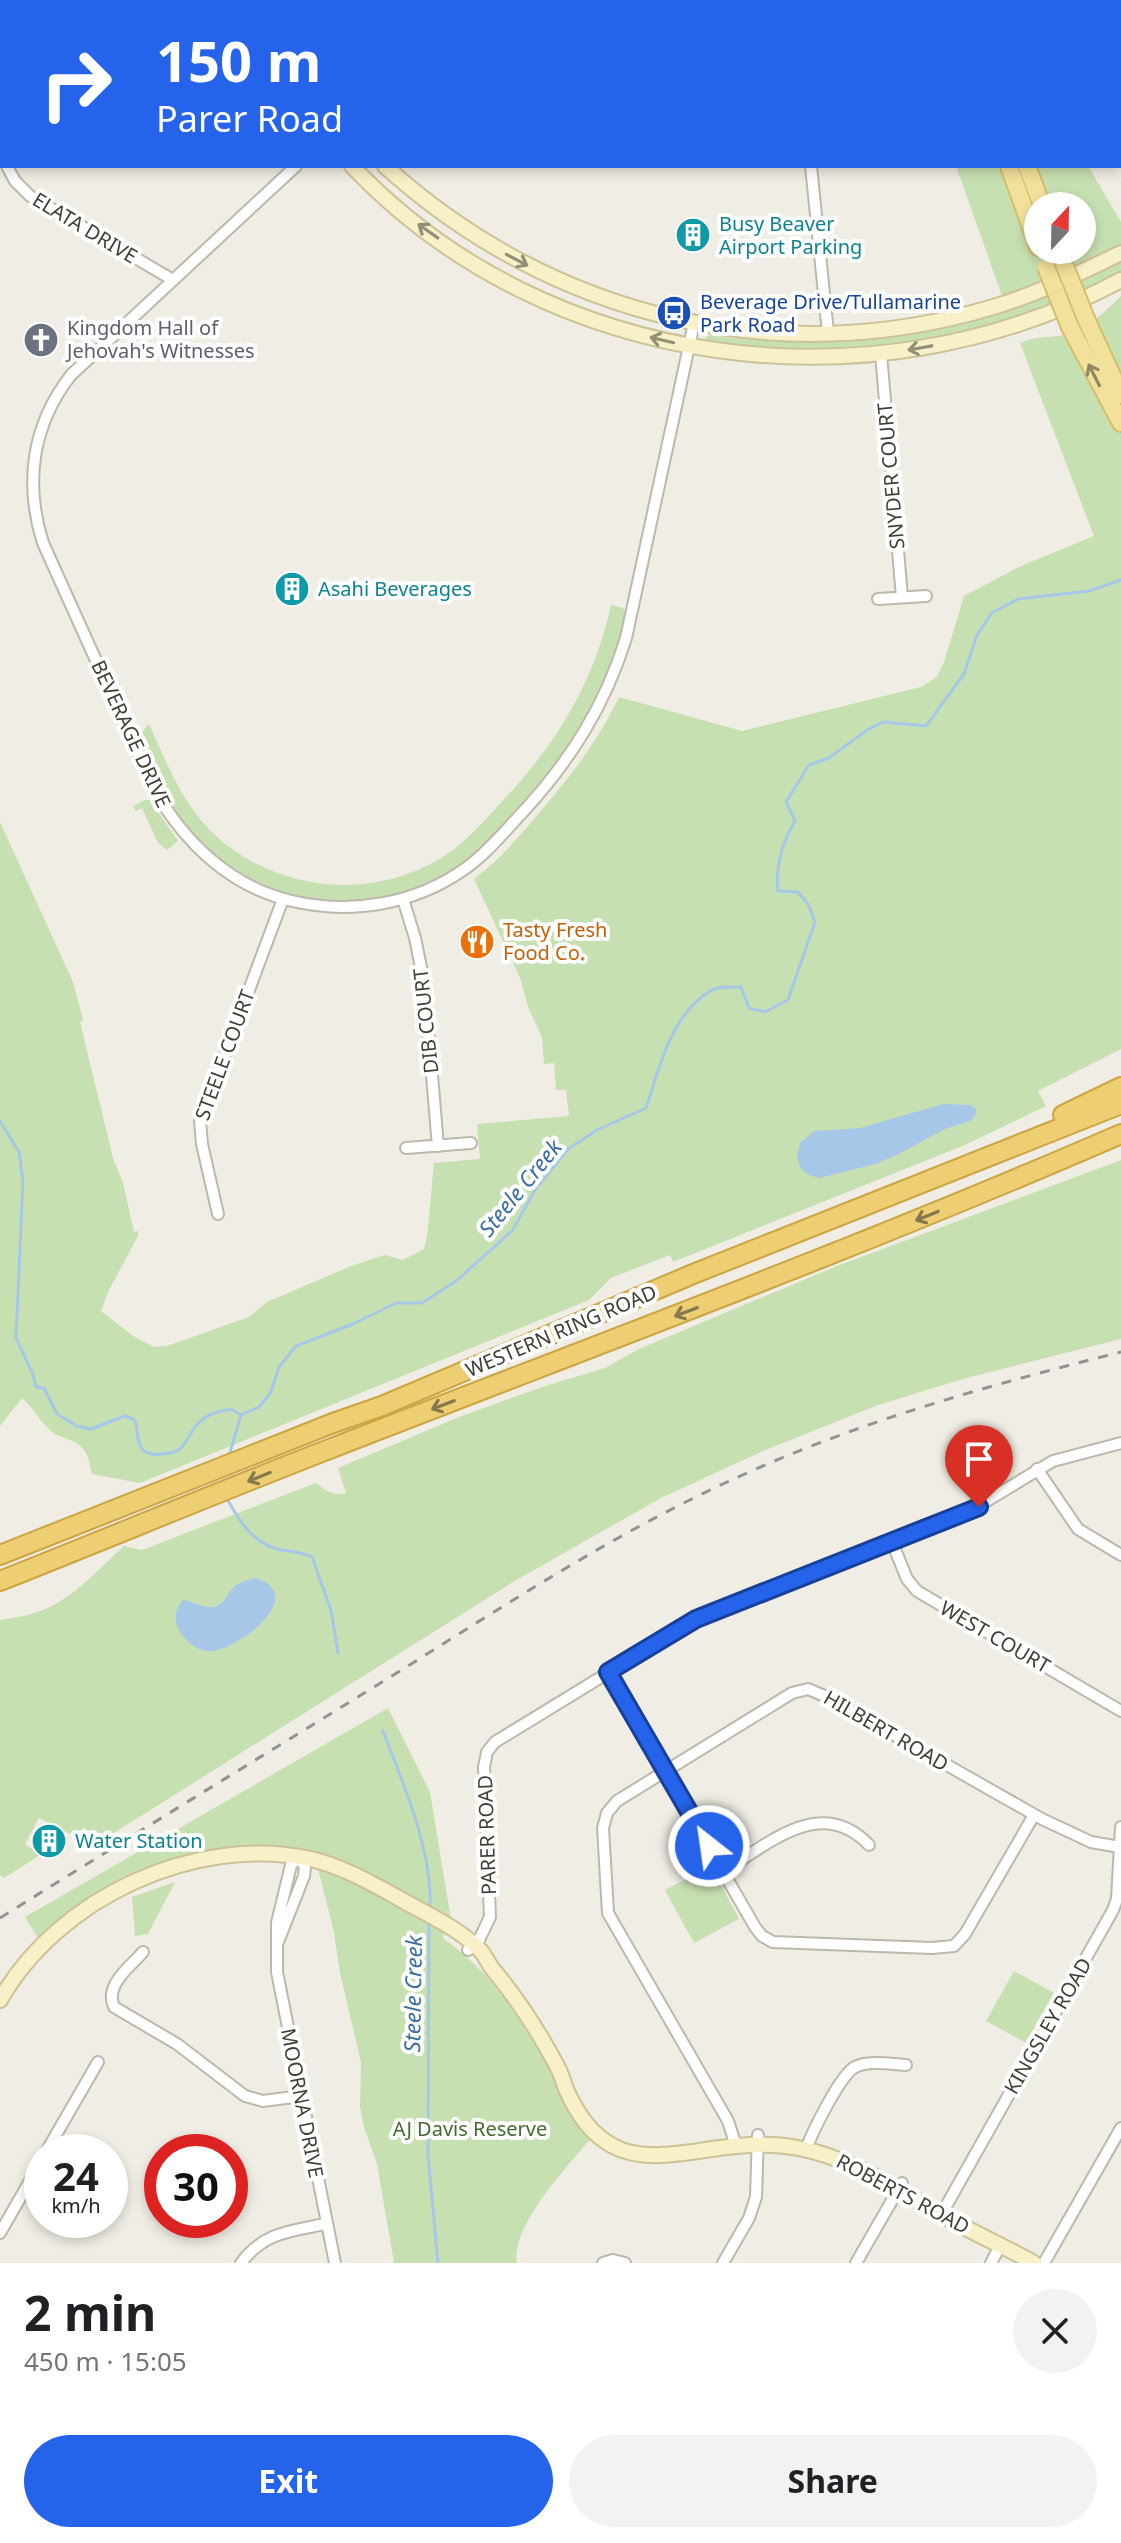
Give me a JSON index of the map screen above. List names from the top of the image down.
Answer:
{
  "streets": {
    "highway": ["WESTERN RING ROAD"],
    "street": [
      "ELATA DRIVE",
      "SNYDER COURT",
      "BEVERAGE DRIVE",
      "DIB COURT",
      "STEELE COURT",
      "WEST COURT",
      "HILBERT ROAD",
      "PARER ROAD",
      "KINGSLEY ROAD",
      "MOORNA DRIVE",
      "ROBERTS ROAD"
    ]
  },
  "crossings": [
    ["ELATA DRIVE", "BEVERAGE DRIVE"],
    ["BEVERAGE DRIVE", "DIB COURT"],
    ["BEVERAGE DRIVE", "STEELE COURT"],
    ["WEST COURT", "PARER ROAD"],
    ["HILBERT ROAD", "KINGSLEY ROAD"],
    ["HILBERT ROAD", "ROBERTS ROAD"],
    ["PARER ROAD", "ROBERTS ROAD"],
    ["KINGSLEY ROAD", "ROBERTS ROAD"],
    ["MOORNA DRIVE", "ROBERTS ROAD"]
  ],
  "water": ["Steele Creek"],
  "parks": ["AJ Davis Reserve"],
  "places": {
    "building": ["Busy Beaver Airport Parking", "Asahi Beverages", "Water Station"],
    "bus stop": ["Beverage Drive/Tullamarine Park Road"],
    "church": ["Kingdom Hall of Jehovah's Witnesses"],
    "restaurant": ["Tasty Fresh Food Co."]
  },
  "north": "top",
  "page": {
    "turn": ["150 m", "Parer Road"],
    "speed": "24 km/h",
    "limit": "30",
    "heading": ["2 min", "450 m · 15:05"],
    "buttons": ["Exit", "Share"]
  }
}
